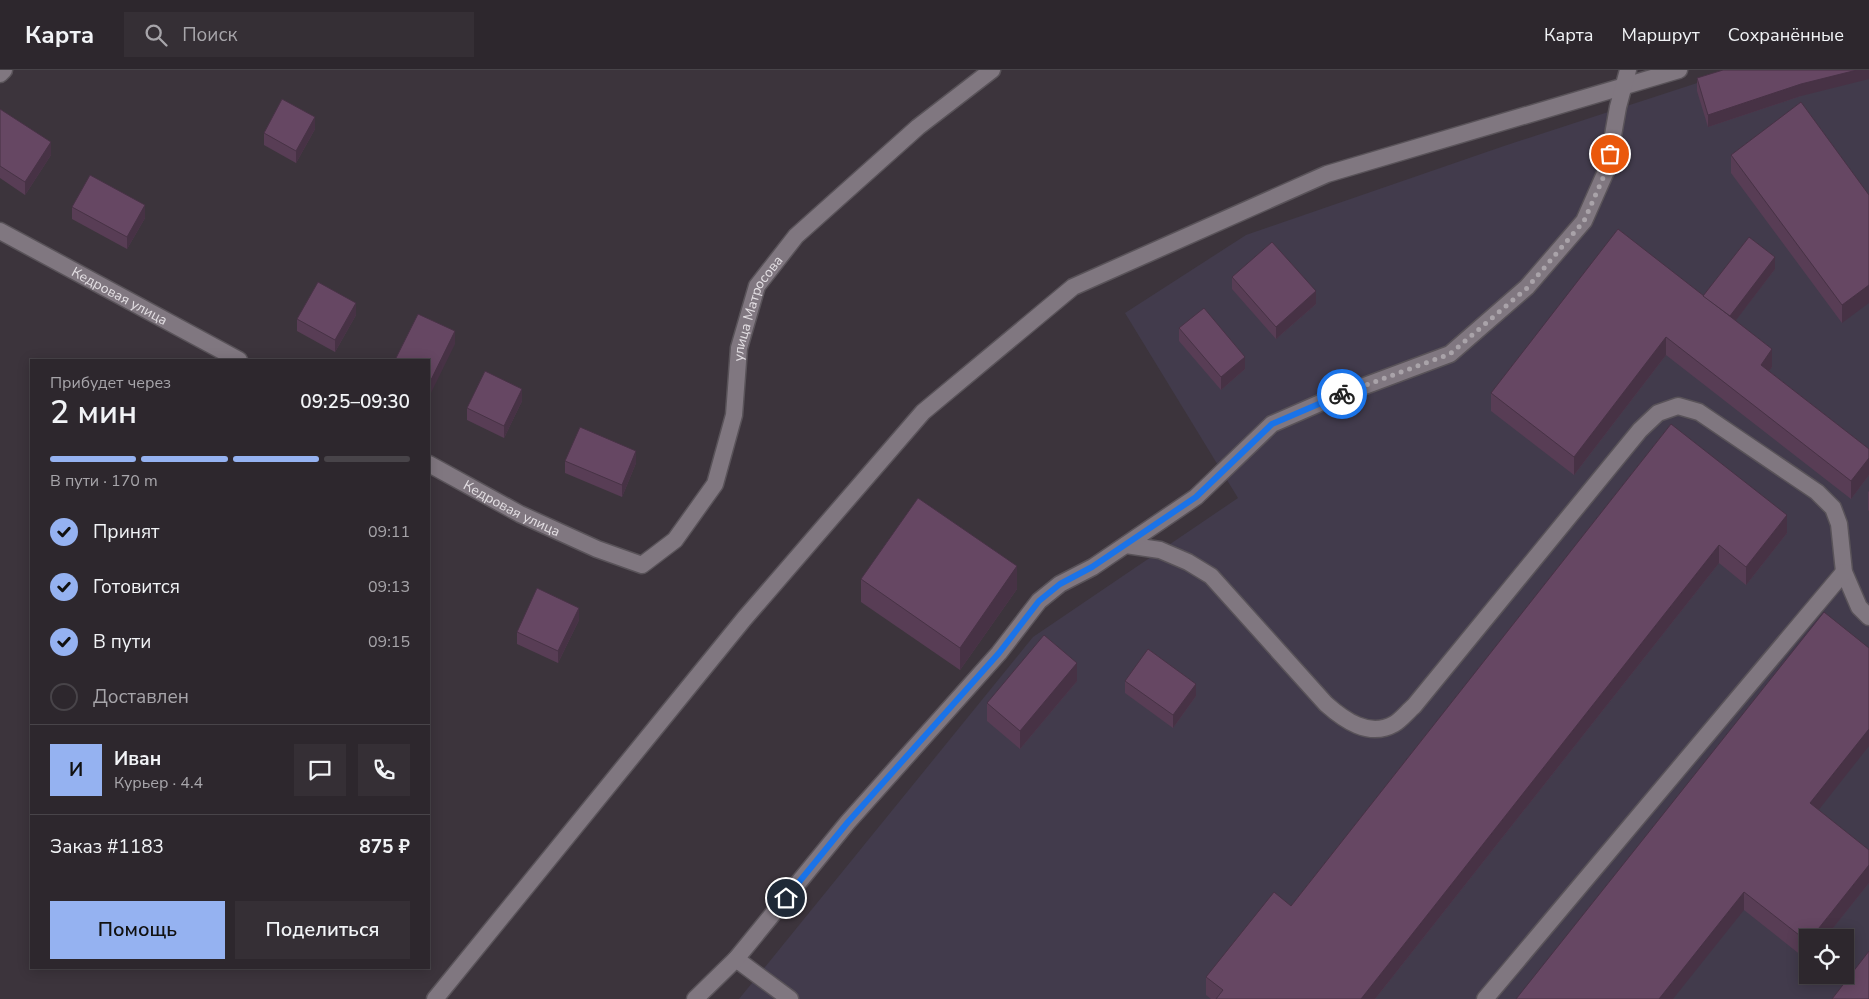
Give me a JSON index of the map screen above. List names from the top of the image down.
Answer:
{
  "streets": {
    "lane": ["Кедровая улица", "улица Матросова"]
  },
  "crossings": [
    ["Кедровая улица", "улица Матросова"]
  ],
  "page": {
    "header": "Карта",
    "search": "Поиск",
    "nav": ["Карта", "Маршрут", "Сохранённые"],
    "heading": ["2 мин", "Прибудет через", "09:25–09:30"],
    "panel": [
      "Иван",
      "Курьер · 4.4",
      "Заказ #1183",
      "875 ₽"
    ],
    "bar": "В пути · 170 m",
    "list": [
      ["Принят", "09:11"],
      ["Готовится", "09:13"],
      ["В пути", "09:15"],
      "Доставлен"
    ],
    "round": "И",
    "buttons": ["Помощь", "Поделиться"]
  }
}
